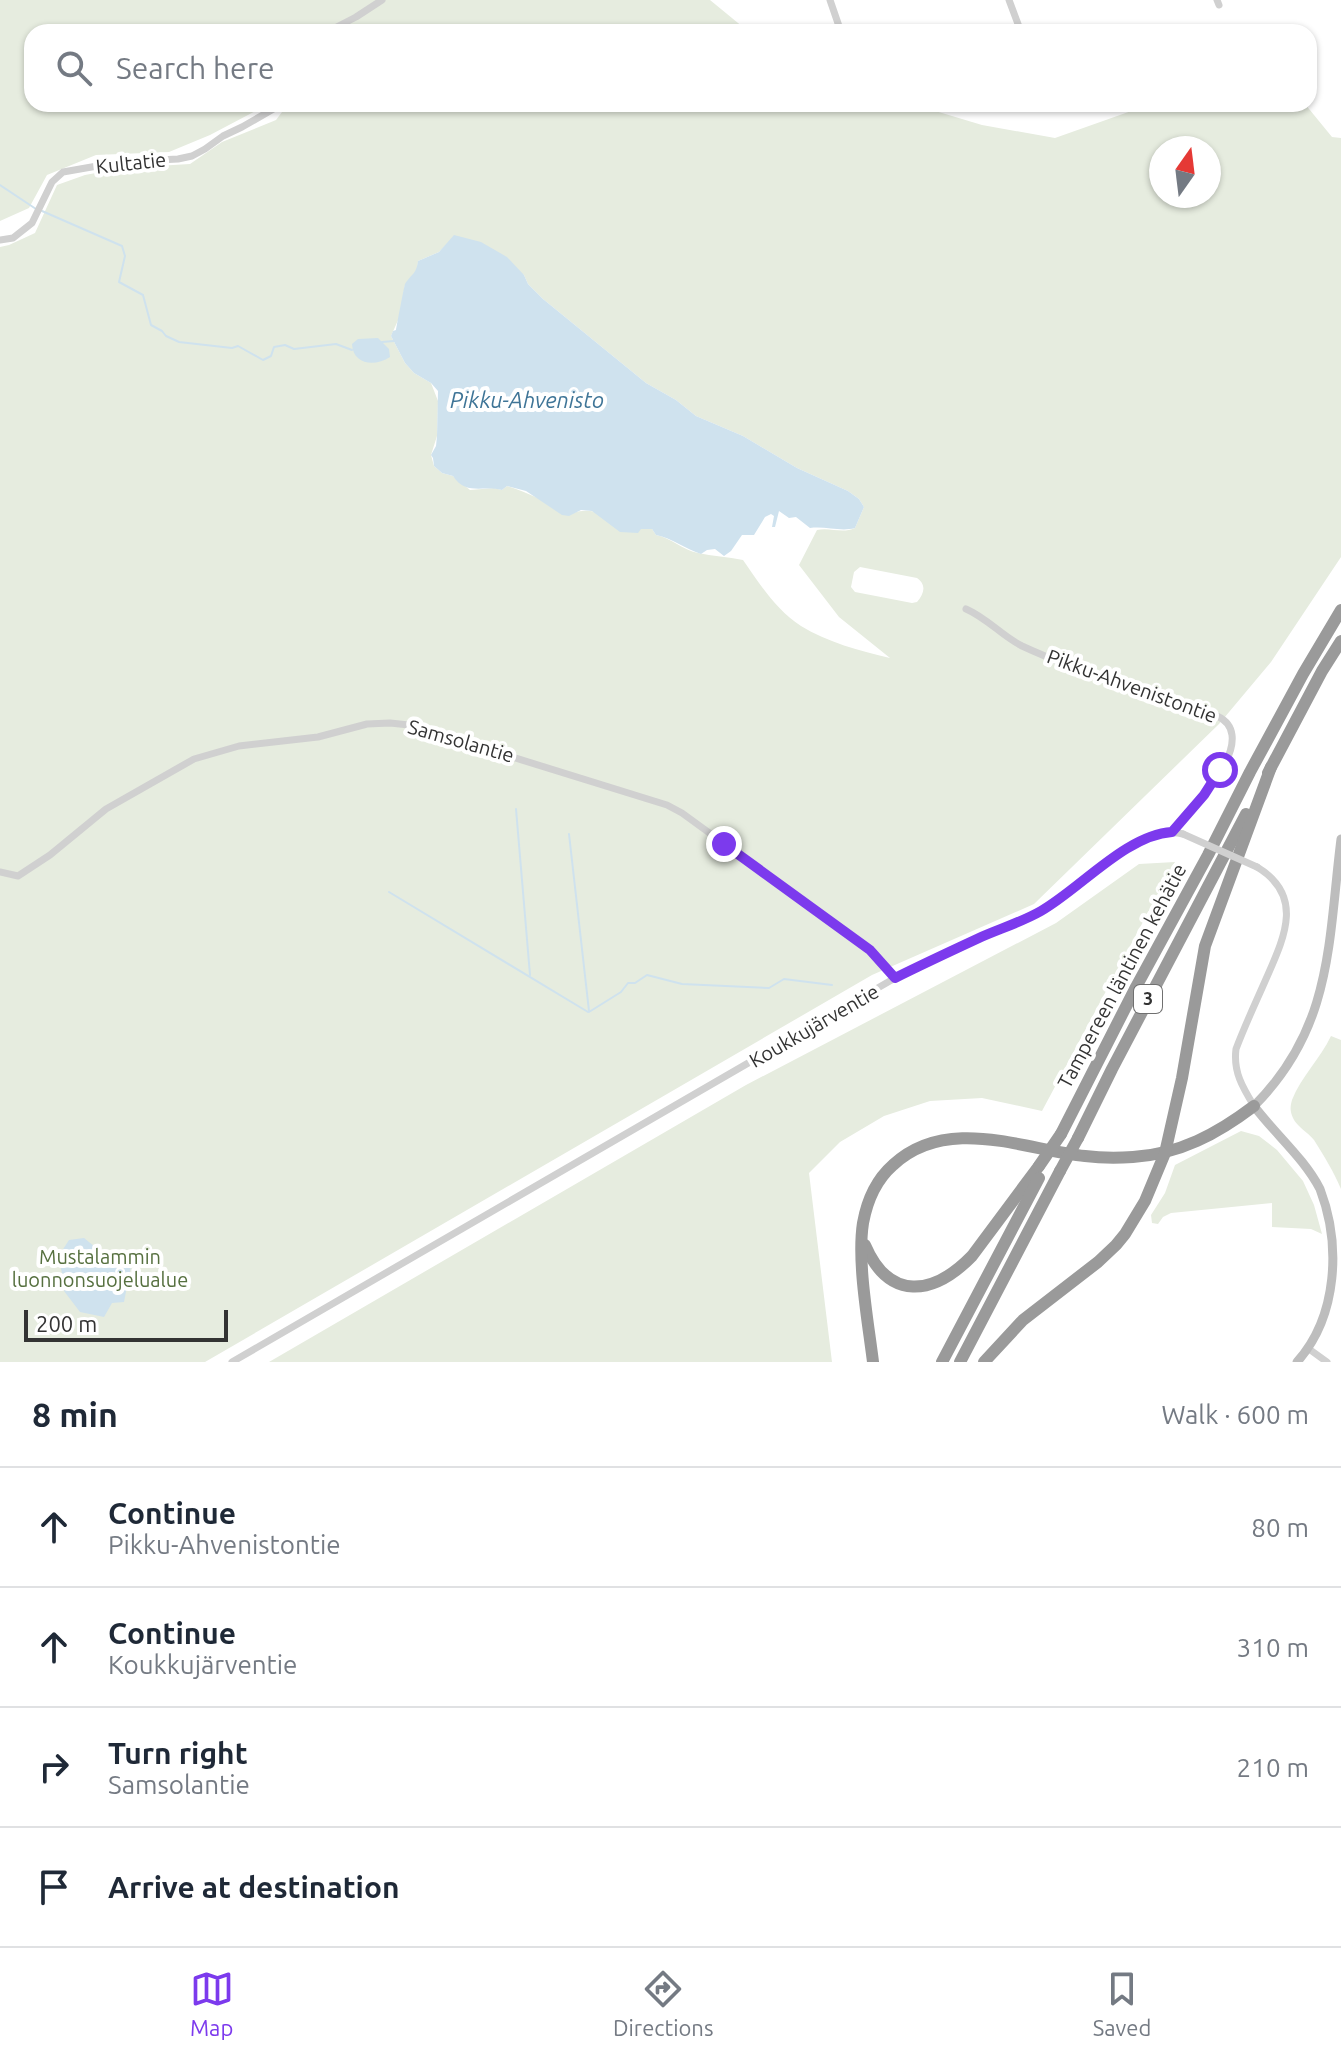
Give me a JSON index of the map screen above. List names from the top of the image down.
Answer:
{
  "streets": {
    "highway": ["Tampereen läntinen kehätie", "3"],
    "street": [
      "Kultatie",
      "Pikku-Ahvenistontie",
      "Samsolantie",
      "Koukkujärventie"
    ]
  },
  "crossings": [
    ["Pikku-Ahvenistontie", "Koukkujärventie"],
    ["Samsolantie", "Koukkujärventie"]
  ],
  "water": ["Pikku-Ahvenisto"],
  "parks": ["Mustalammin luonnonsuojelualue"],
  "scale_bar": "200 m",
  "north": "top",
  "page": {
    "search": "Search here",
    "scale": "200 m",
    "heading": ["8 min", "Walk · 600 m"],
    "list": [
      ["Continue", "Pikku-Ahvenistontie", "80 m"],
      ["Continue", "Koukkujärventie", "310 m"],
      ["Turn right", "Samsolantie", "210 m"],
      "Arrive at destination"
    ],
    "nav": ["Map", "Directions", "Saved"]
  }
}
